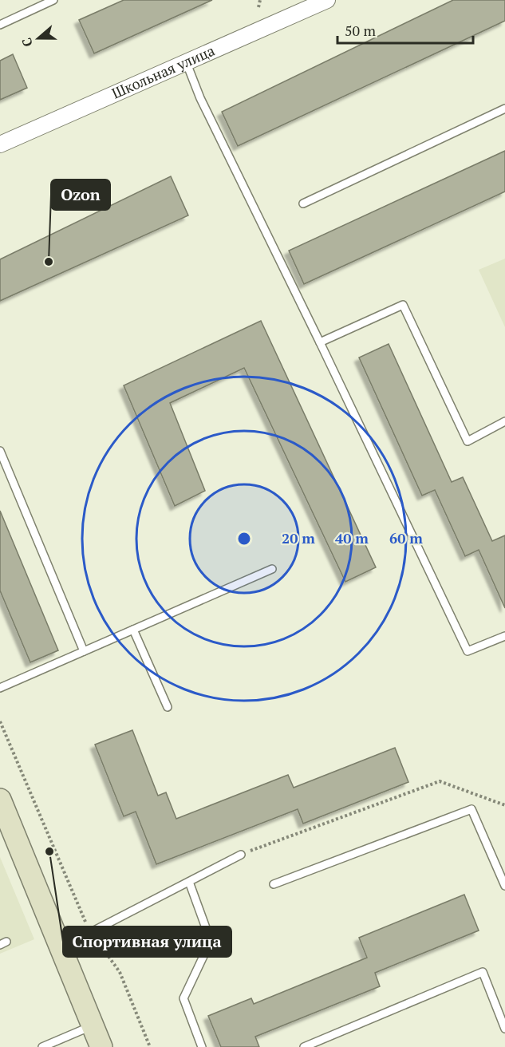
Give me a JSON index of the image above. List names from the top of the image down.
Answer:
{
  "streets": {
    "street": ["Школьная улица"]
  },
  "places": ["Ozon", "Спортивная улица"],
  "scale_bar": "50 m",
  "north": "left",
  "rings": ["20 m", "40 m", "60 m"]
}
